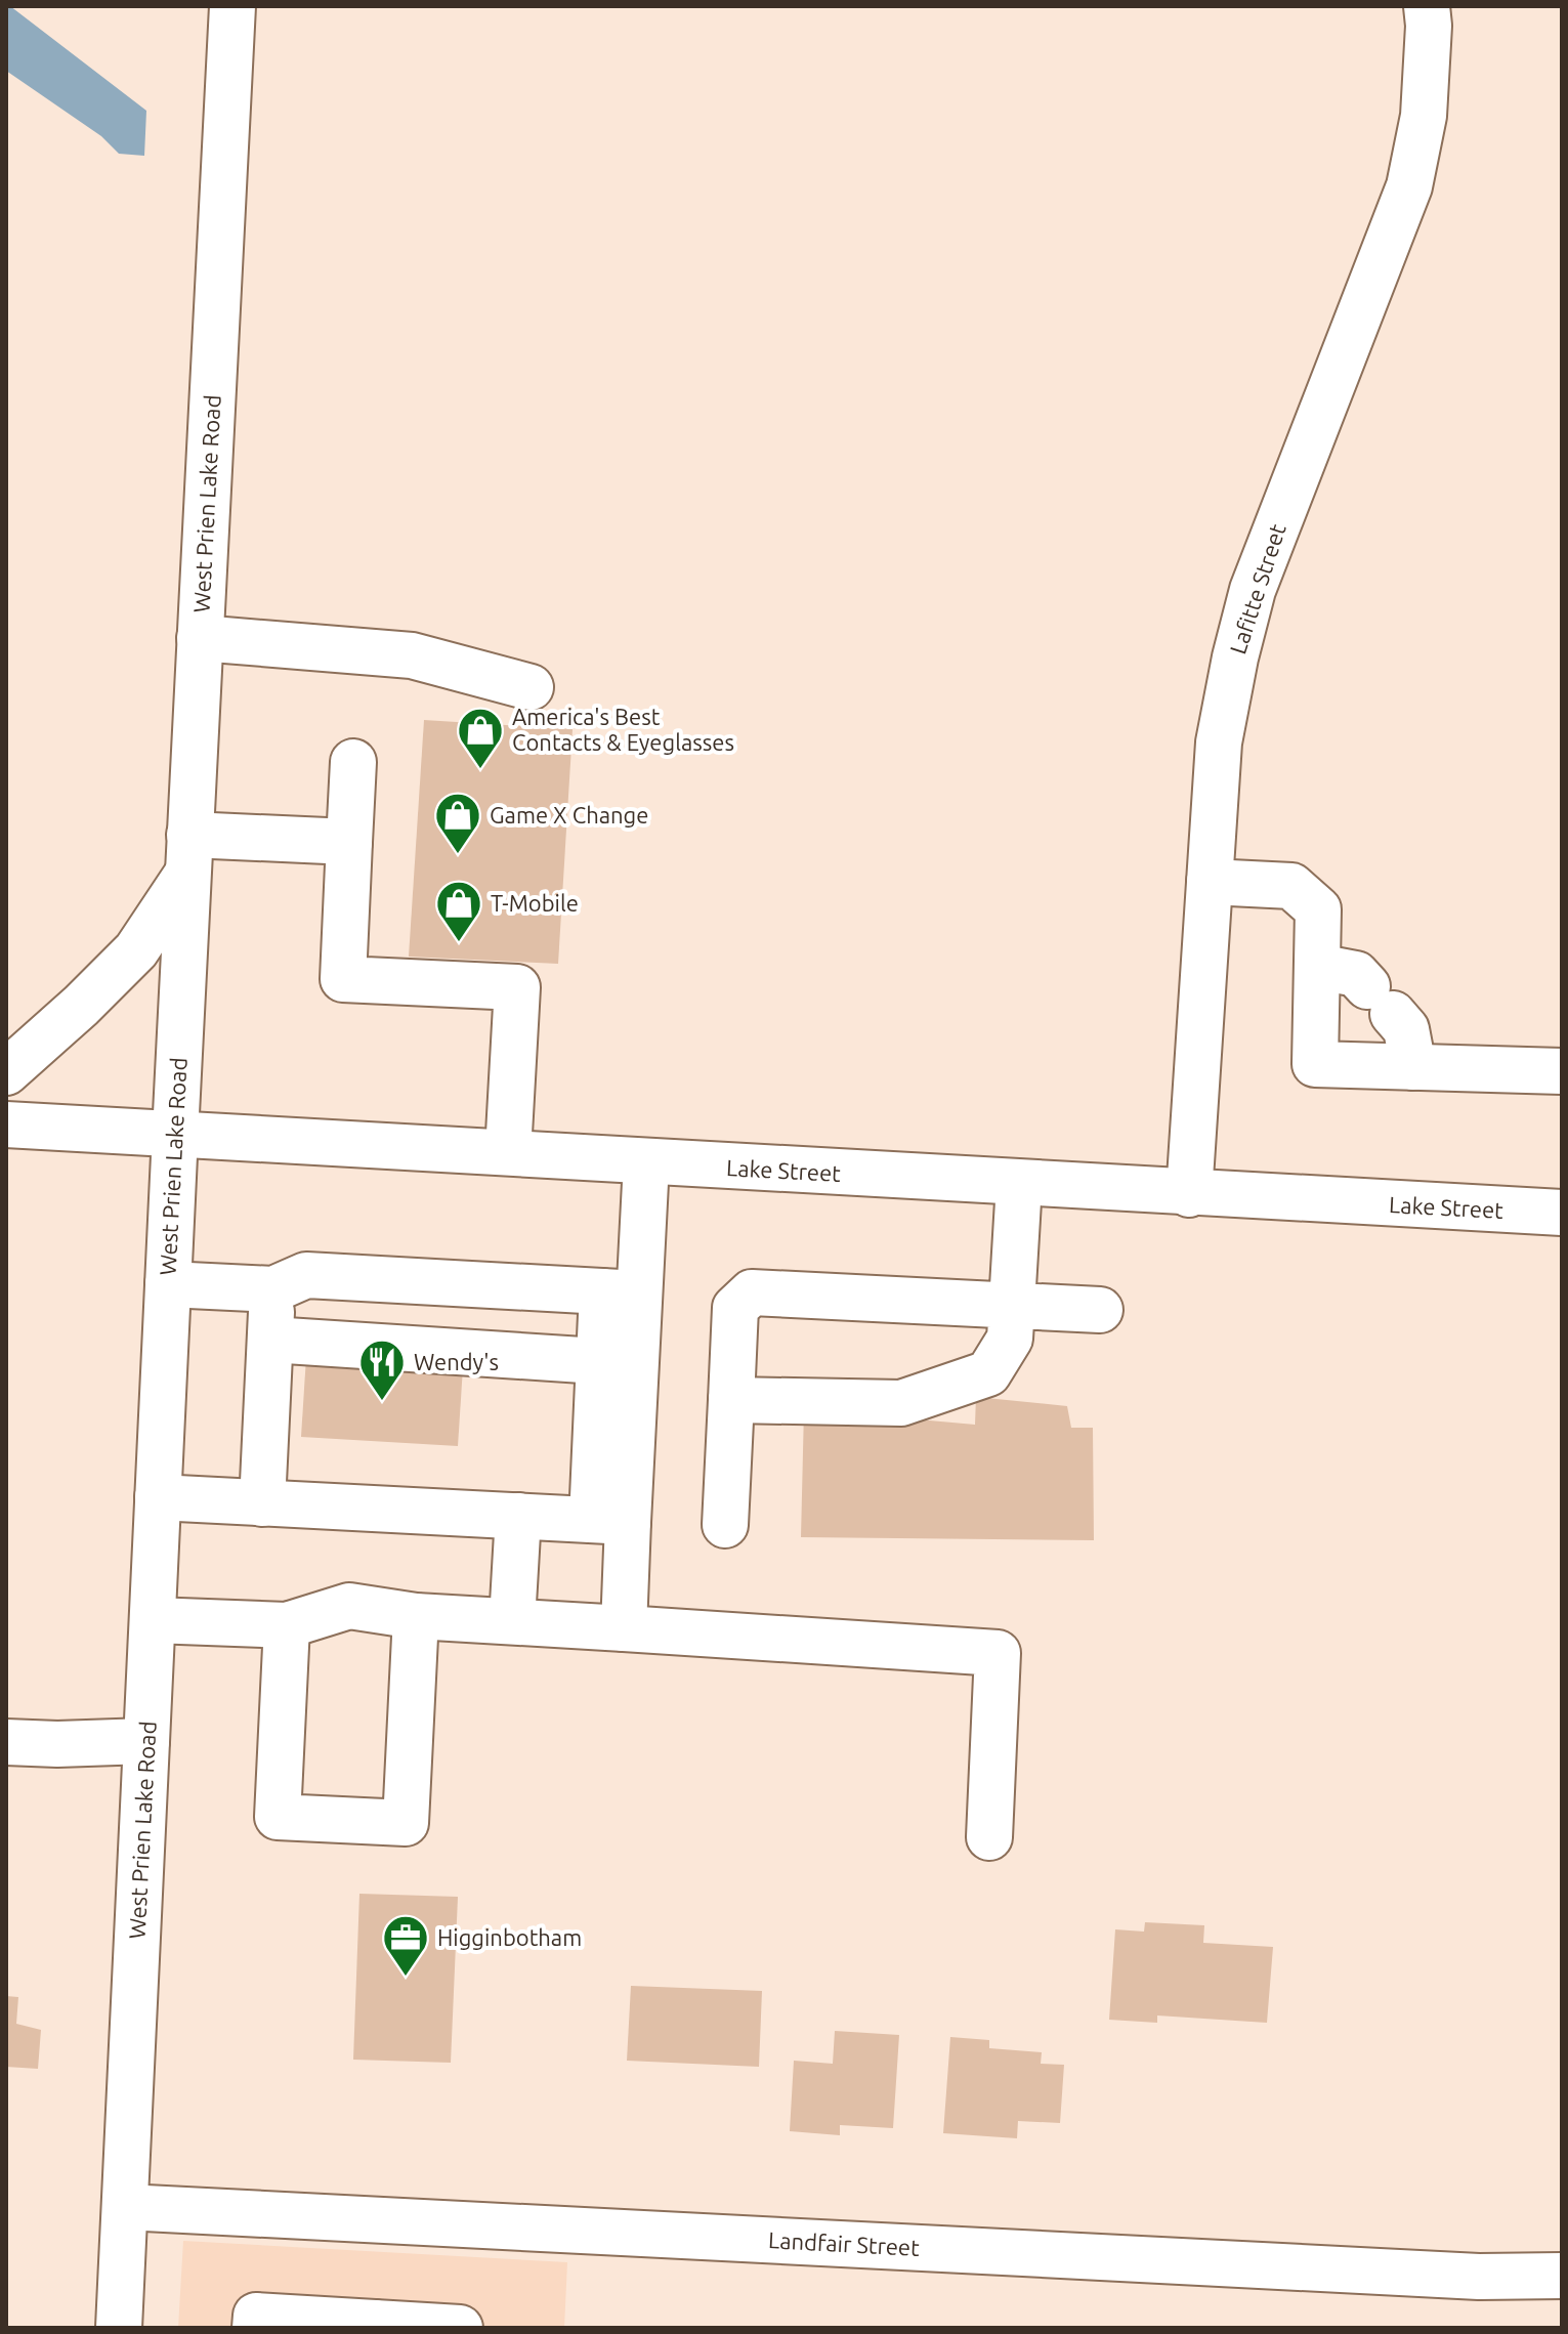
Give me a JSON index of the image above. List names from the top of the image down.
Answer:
{
  "streets": {
    "street": [
      "West Prien Lake Road",
      "Lafitte Street",
      "Lake Street",
      "Landfair Street"
    ]
  },
  "crossings": [
    ["West Prien Lake Road", "Lake Street"],
    ["West Prien Lake Road", "Landfair Street"],
    ["Lafitte Street", "Lake Street"]
  ],
  "places": {
    "shop": ["America's Best Contacts & Eyeglasses", "Game X Change", "T-Mobile"],
    "restaurant": ["Wendy's"],
    "office": ["Higginbotham"]
  }
}
